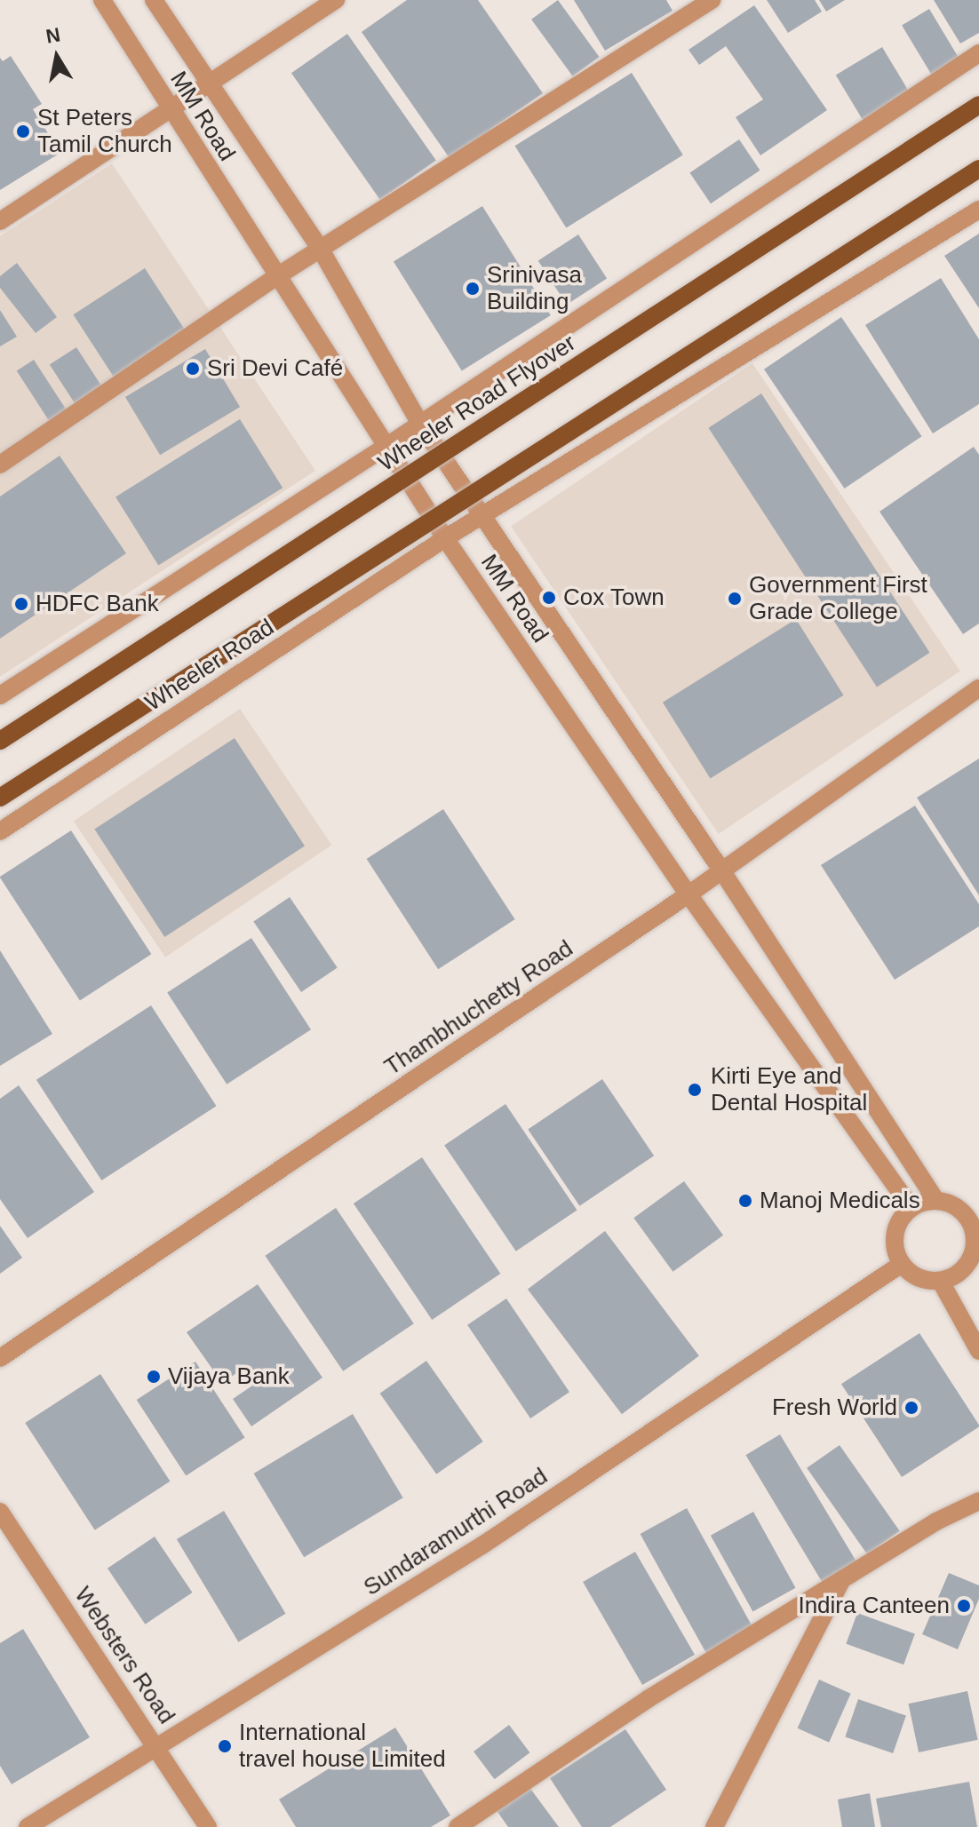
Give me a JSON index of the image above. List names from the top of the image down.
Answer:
{
  "streets": {
    "main road": ["Wheeler Road Flyover"],
    "street": [
      "MM Road",
      "Wheeler Road",
      "Thambhuchetty Road",
      "Sundaramurthi Road",
      "Websters Road"
    ]
  },
  "crossings": [
    ["MM Road", "Wheeler Road"],
    ["MM Road", "Thambhuchetty Road"],
    ["MM Road", "Sundaramurthi Road"],
    ["Sundaramurthi Road", "Websters Road"]
  ],
  "places": [
    "St Peters Tamil Church",
    "Srinivasa Building",
    "Sri Devi Café",
    "Cox Town",
    "Government First Grade College",
    "HDFC Bank",
    "Kirti Eye and Dental Hospital",
    "Manoj Medicals",
    "Vijaya Bank",
    "Fresh World",
    "Indira Canteen",
    "International travel house Limited"
  ],
  "north": "top"
}
